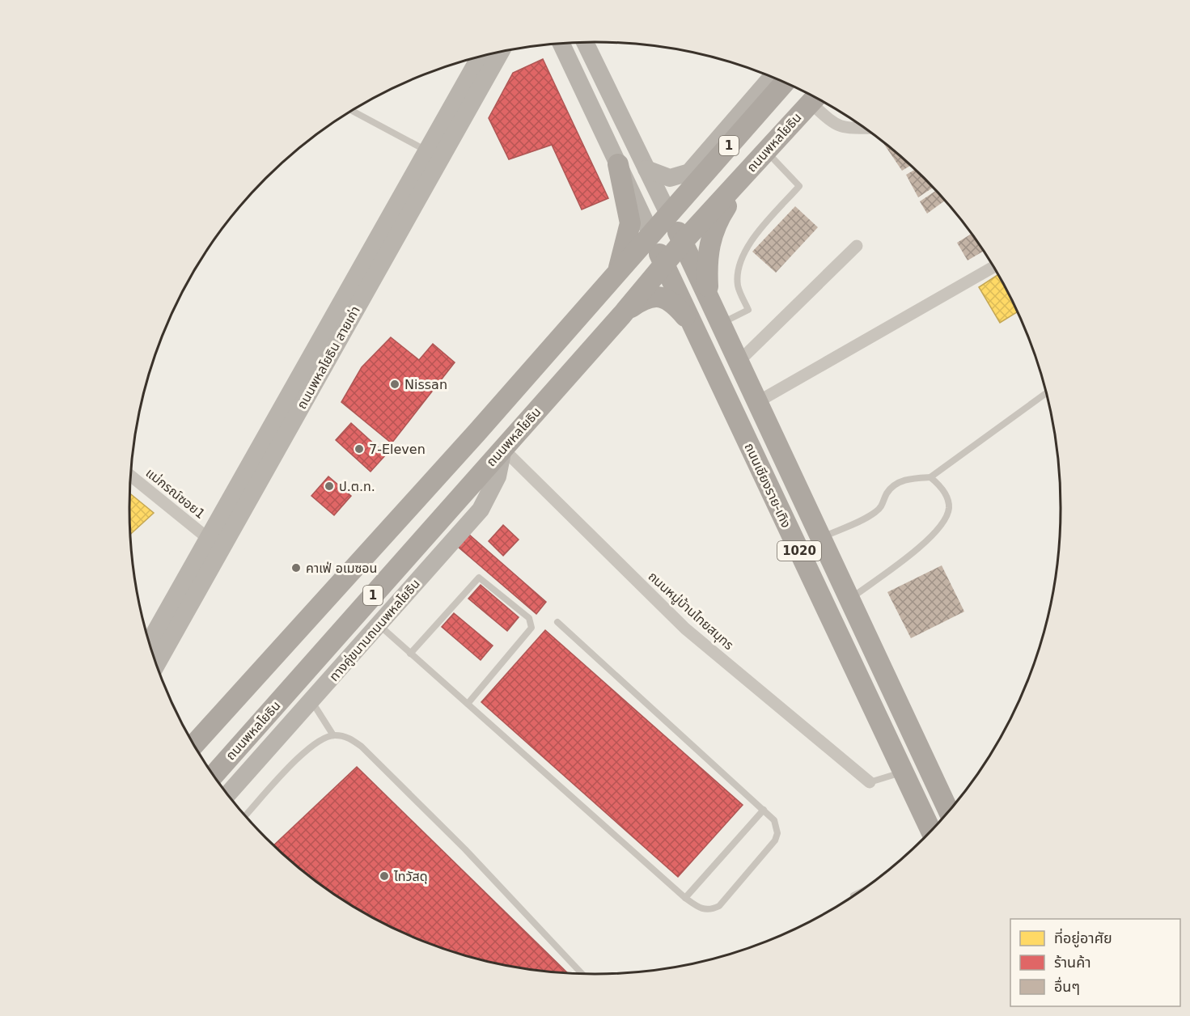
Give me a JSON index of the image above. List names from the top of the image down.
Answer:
{
  "streets": {
    "main road": [
      "ถนนพหลโยธิน",
      "1",
      "ถนนพหลโยธิน สายเก่า",
      "ถนนเชียงราย-เทิง",
      "1020",
      "ทางคู่ขนานถนนพหลโยธิน"
    ],
    "street": ["แม่กรณ์ซอย1", "ถนนหมู่บ้านไทยสมุทร"]
  },
  "crossings": [
    ["ถนนพหลโยธิน", "ถนนเชียงราย-เทิง"],
    ["ถนนพหลโยธิน", "1020"],
    ["ถนนพหลโยธิน", "ถนนหมู่บ้านไทยสมุทร"],
    ["ถนนพหลโยธิน", "ทางคู่ขนานถนนพหลโยธิน"],
    ["1", "1020"],
    ["ถนนพหลโยธิน สายเก่า", "แม่กรณ์ซอย1"],
    ["ถนนเชียงราย-เทิง", "1020"],
    ["ถนนหมู่บ้านไทยสมุทร", "ทางคู่ขนานถนนพหลโยธิน"]
  ],
  "places": [
    "Nissan",
    "7-Eleven",
    "ป.ต.ท.",
    "คาเฟ่ อเมซอน",
    "ไทวัสดุ"
  ],
  "legend": ["ที่อยู่อาศัย", "ร้านค้า", "อื่นๆ"]
}
